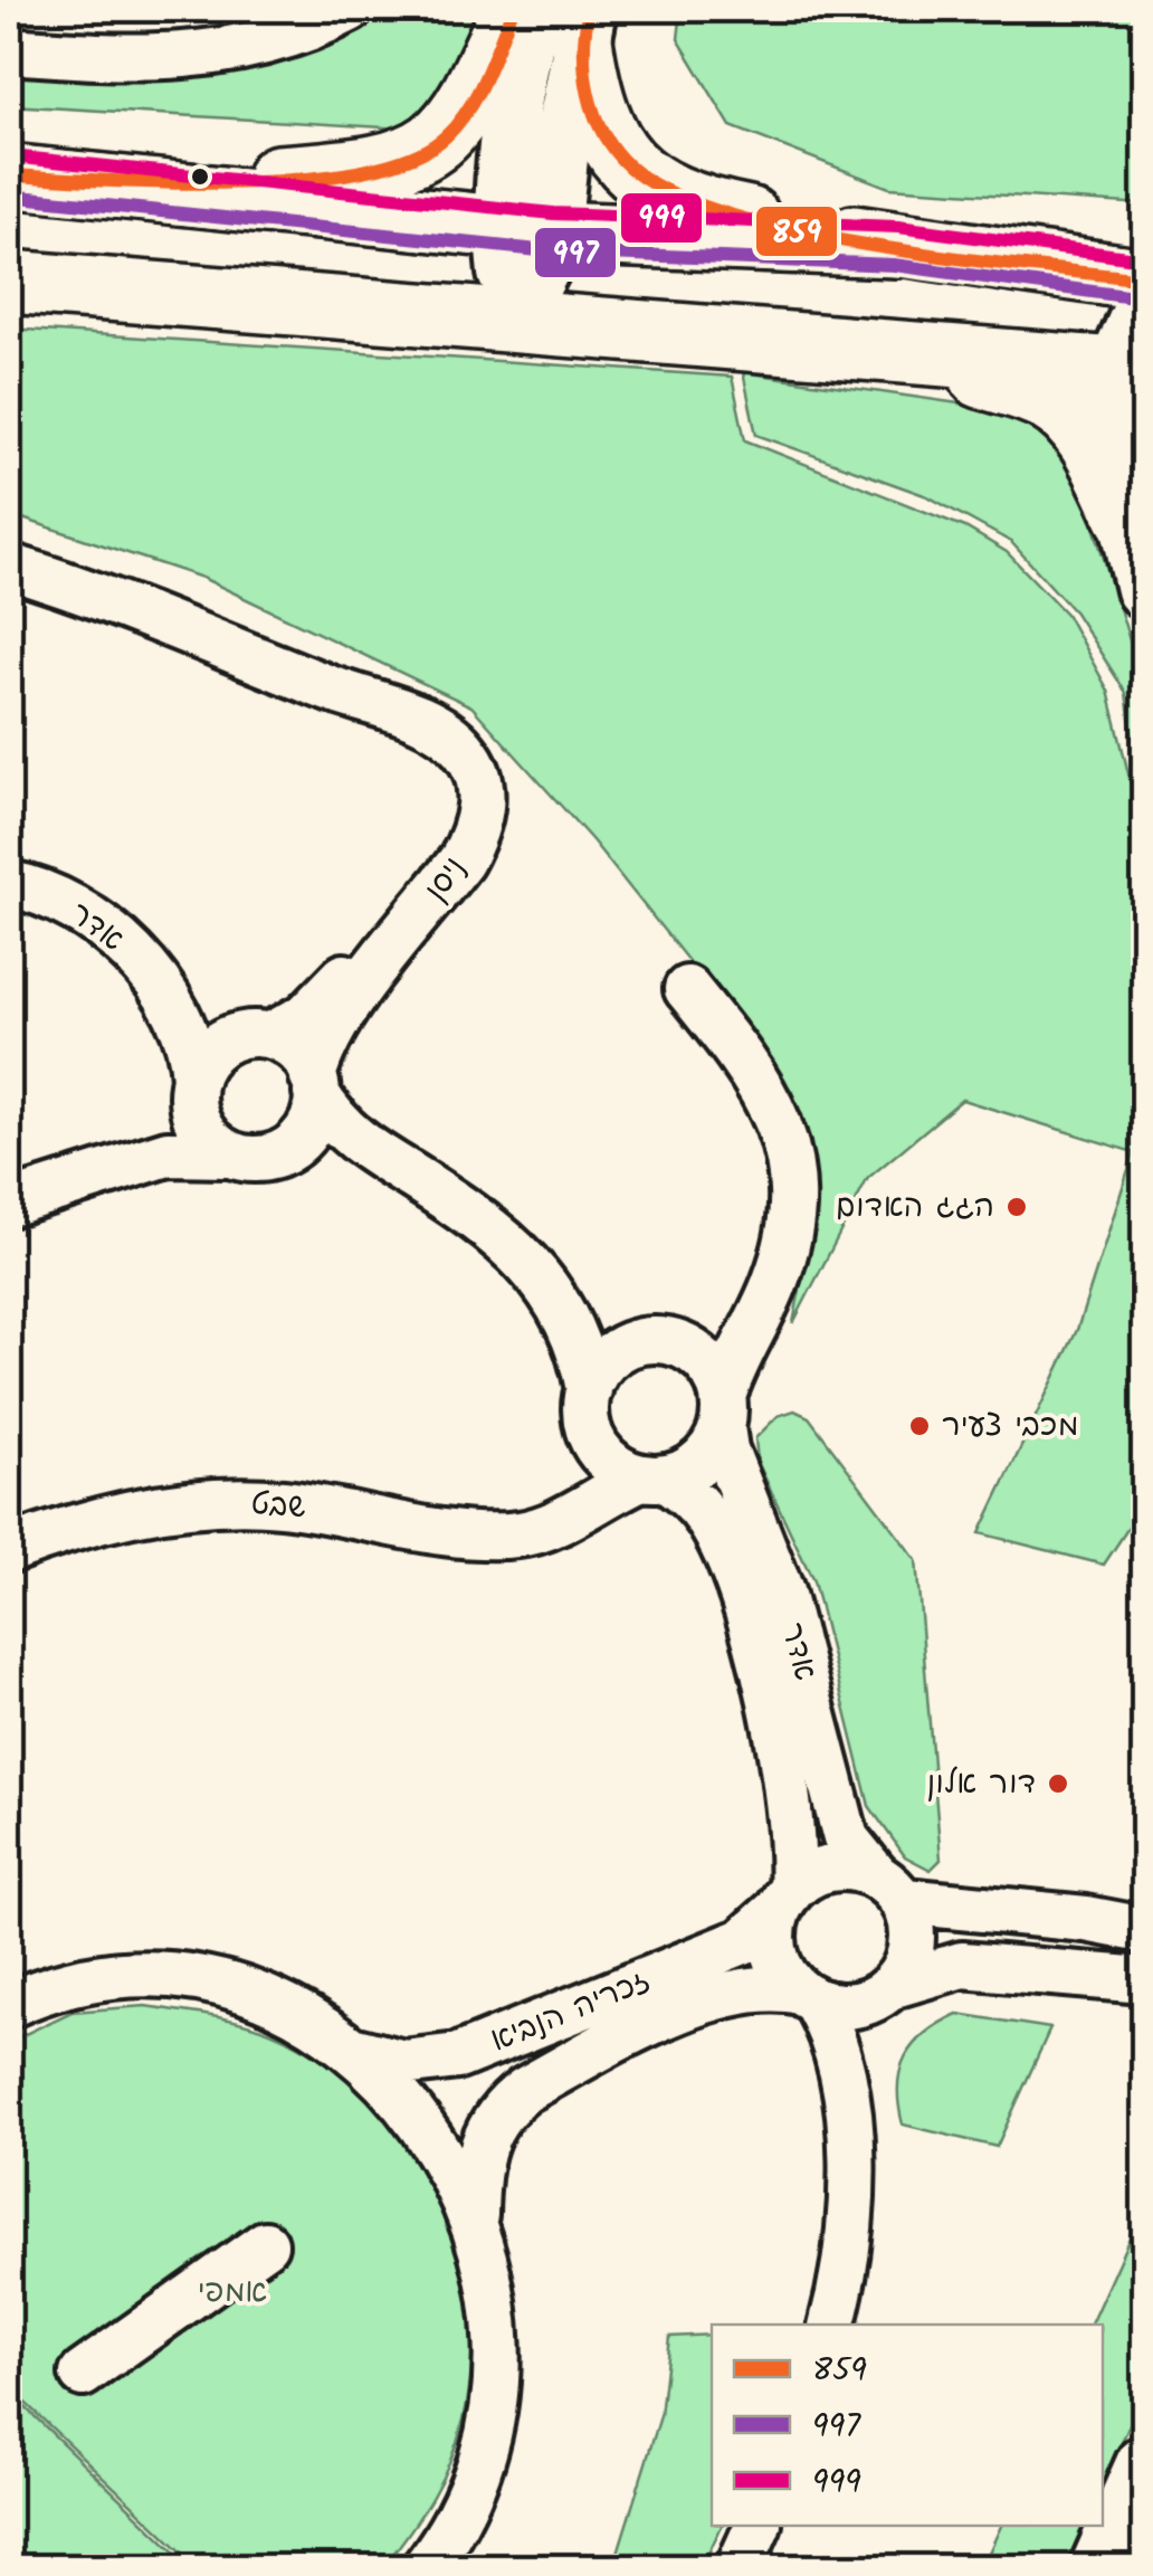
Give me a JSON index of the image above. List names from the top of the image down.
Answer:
{
  "streets": {
    "street": [
      "ניסן",
      "אדר",
      "שבט",
      "זכריה הנביא"
    ]
  },
  "crossings": [
    ["ניסן", "אדר"],
    ["אדר", "שבט"],
    ["אדר", "זכריה הנביא"]
  ],
  "parks": ["אמפי"],
  "places": ["הגג האדום", "מכבי צעיר", "דור אלון"],
  "lines": ["transit line 859", "transit line 999", "transit line 997"],
  "legend": ["859", "997", "999"]
}
